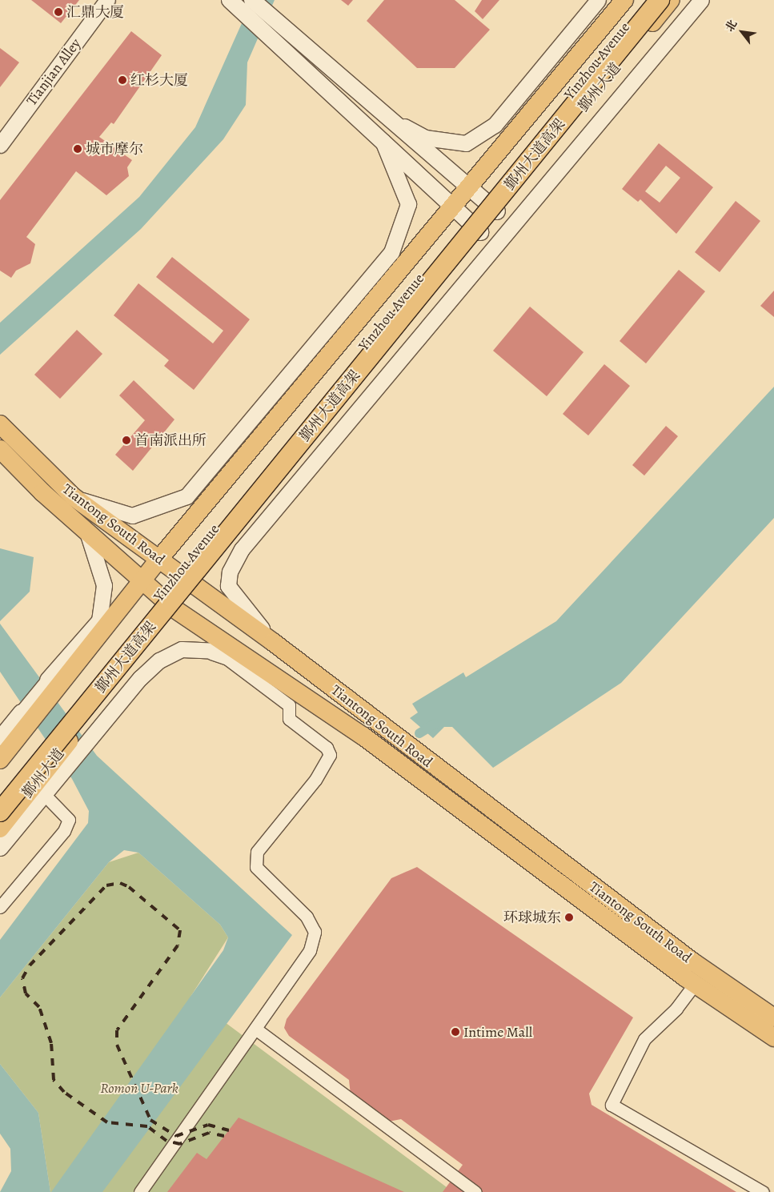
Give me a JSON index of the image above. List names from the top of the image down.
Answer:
{
  "streets": {
    "highway": ["Yinzhou Avenue", "鄞州大道高架"],
    "main road": ["鄞州大道", "Tiantong South Road"],
    "street": ["Tianjian Alley"]
  },
  "crossings": [
    ["Yinzhou Avenue", "鄞州大道"],
    ["Yinzhou Avenue", "Tiantong South Road"]
  ],
  "parks": ["Romon U-Park"],
  "places": [
    "汇鼎大厦",
    "红杉大厦",
    "城市摩尔",
    "首南派出所",
    "环球城东",
    "Intime Mall"
  ],
  "north": "top left"
}
